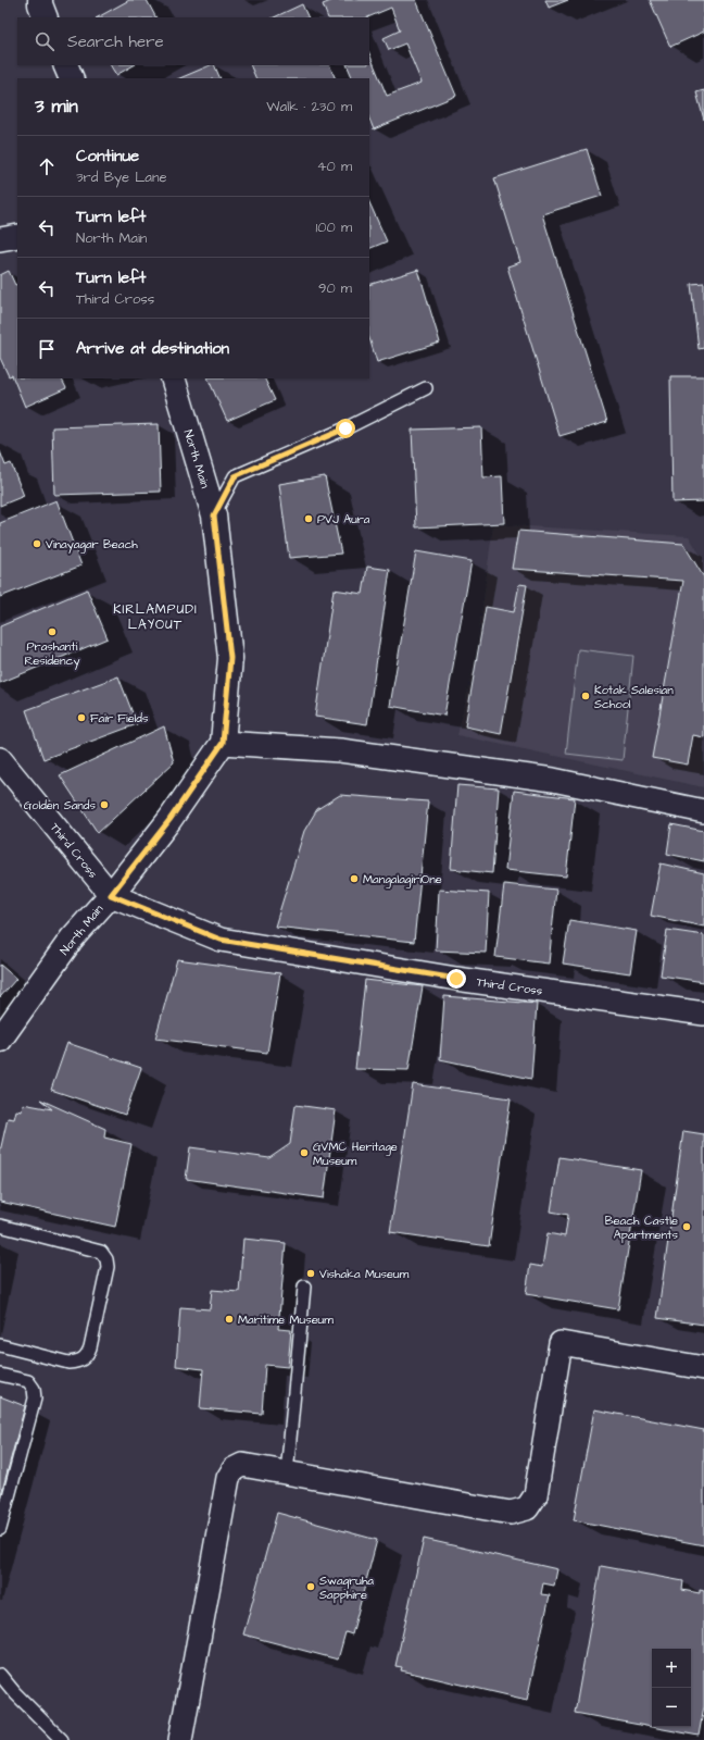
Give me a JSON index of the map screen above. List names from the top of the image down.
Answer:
{
  "streets": {
    "street": ["North Main", "Third Cross"]
  },
  "crossings": [
    ["North Main", "Third Cross"]
  ],
  "districts": ["KIRLAMPUDI LAYOUT"],
  "places": [
    "PVJ Aura",
    "Vinayagar Beach",
    "Prashanti Residency",
    "Kotak Salesian School",
    "Fair Fields",
    "Golden Sands",
    "MangalagiriOne",
    "GVMC Heritage Museum",
    "Beach Castle Apartments",
    "Vishaka Museum",
    "Maritime Museum",
    "Swagruha Sapphire"
  ],
  "page": {
    "search": "Search here",
    "heading": ["3 min", "Walk · 230 m"],
    "list": [
      ["Continue", "3rd Bye Lane", "40 m"],
      ["Turn left", "North Main", "100 m"],
      ["Turn left", "Third Cross", "90 m"],
      "Arrive at destination"
    ],
    "map_buttons": ["+", "−"]
  }
}
